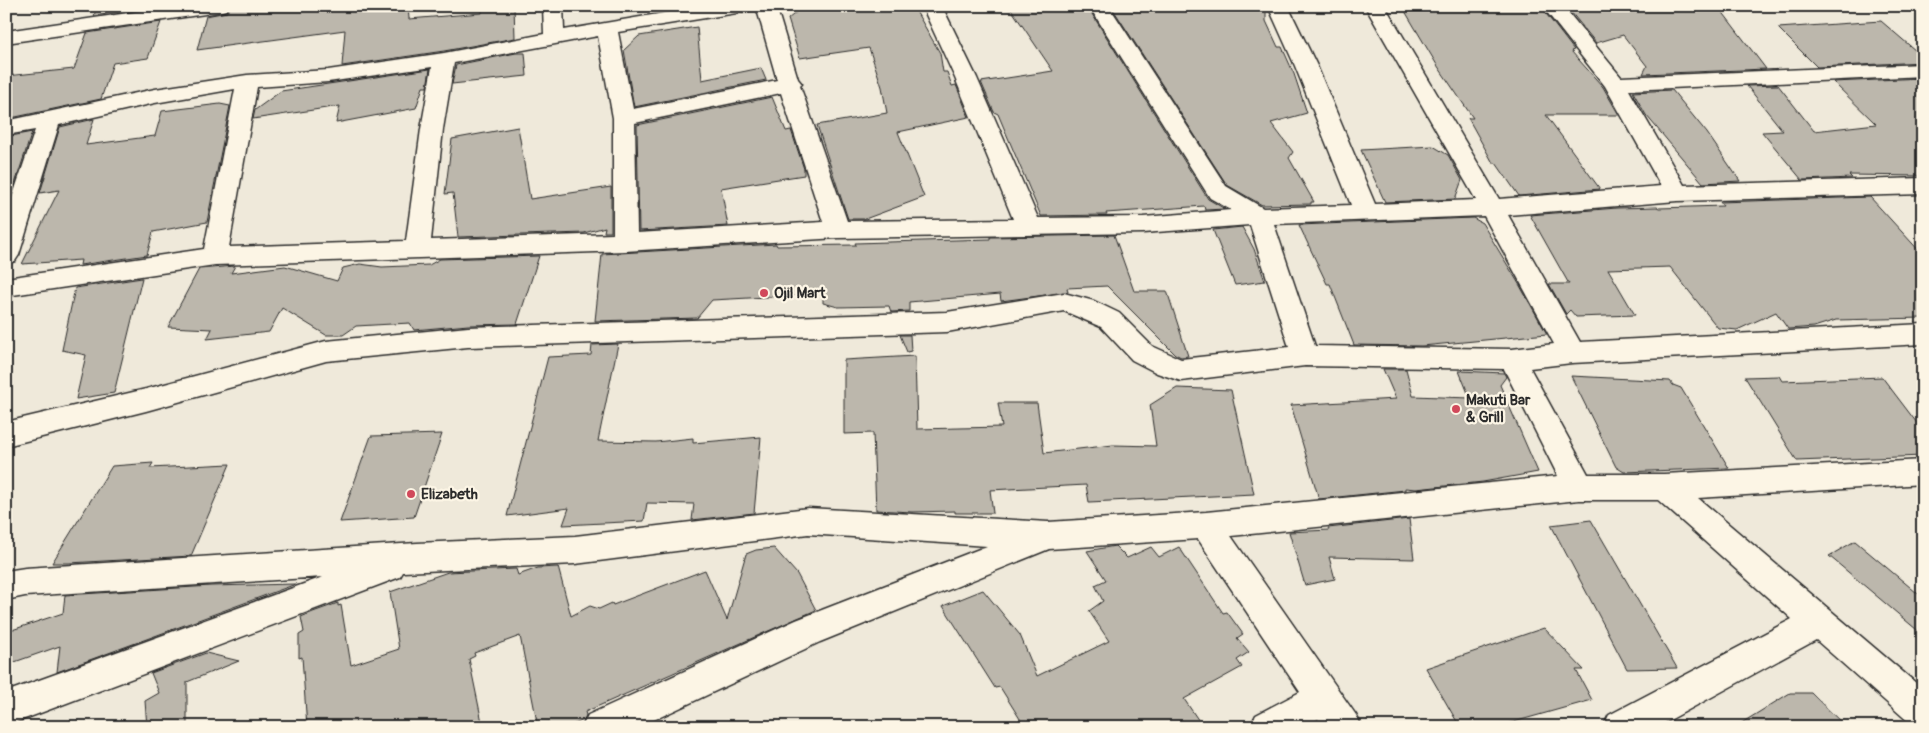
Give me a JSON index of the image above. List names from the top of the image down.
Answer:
{
  "places": ["Ojil Mart", "Makuti Bar & Grill", "Elizabeth"]
}
